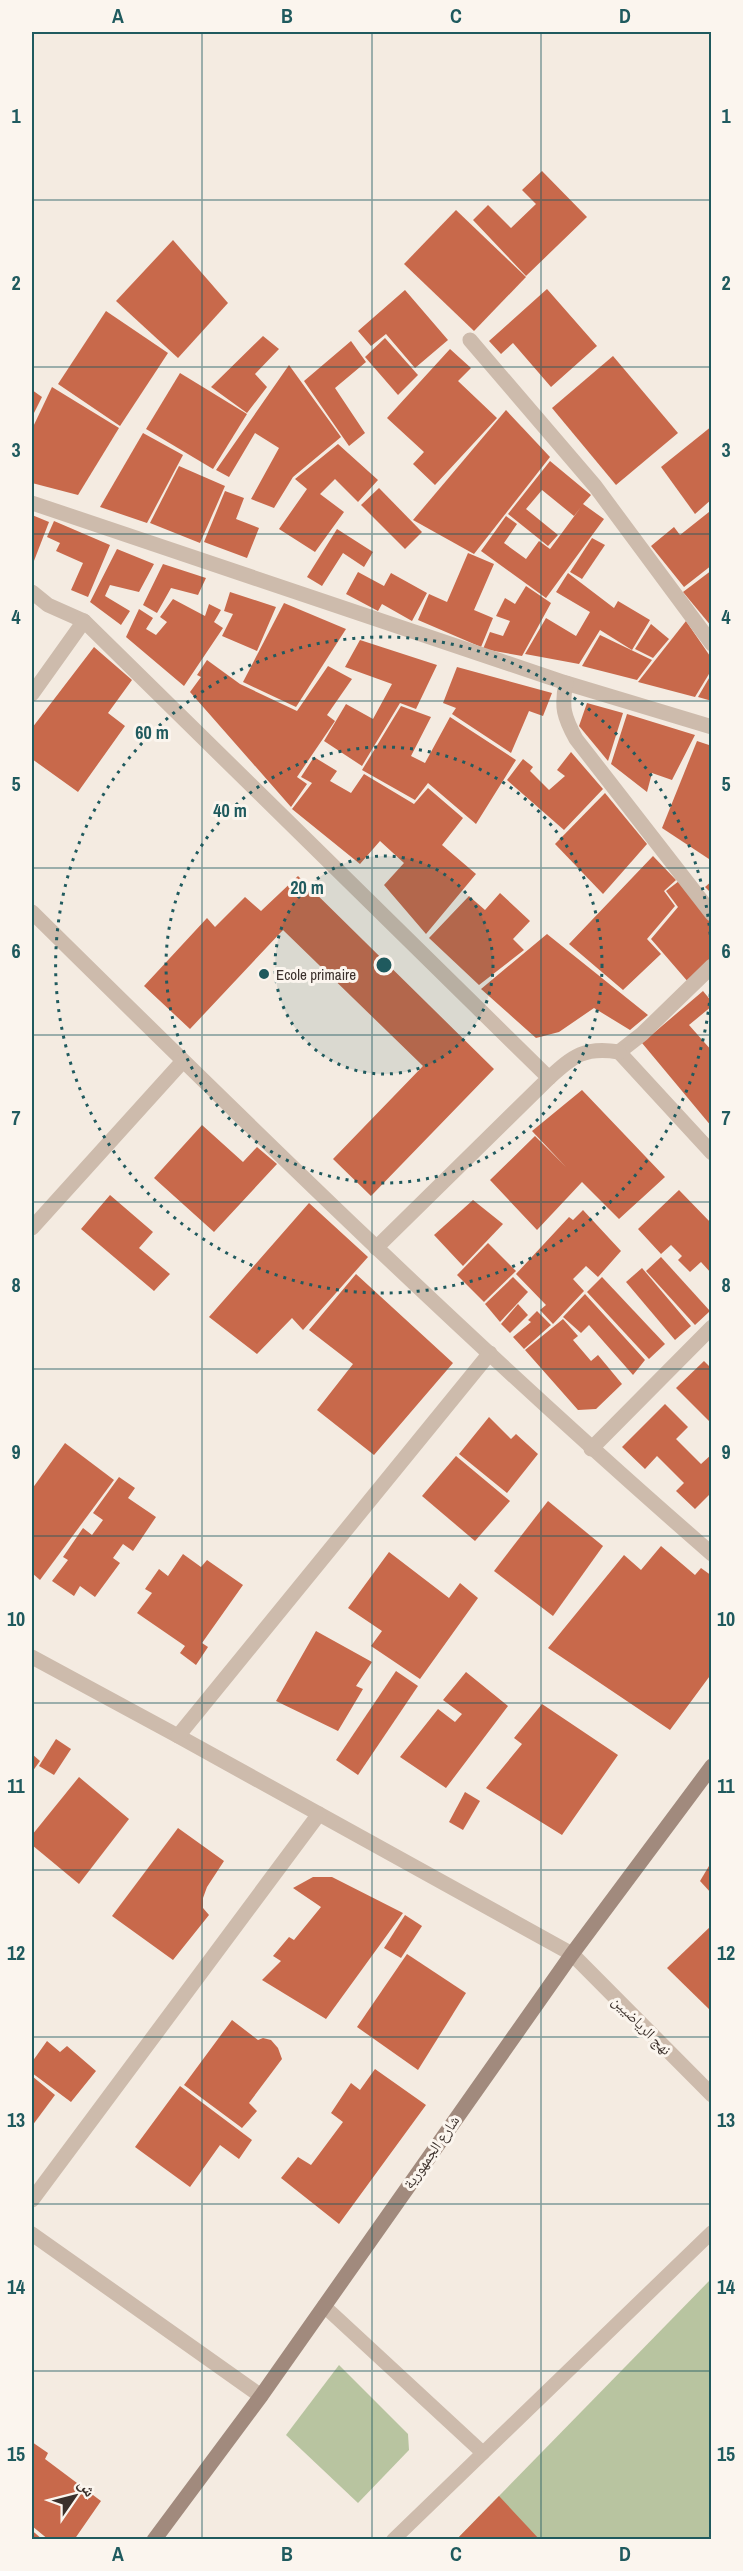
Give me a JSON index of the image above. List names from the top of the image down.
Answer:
{
  "streets": {
    "main road": ["شارع الجمهورية"],
    "street": ["نهج الرياضيين"]
  },
  "crossings": [
    ["نهج الرياضيين", "شارع الجمهورية"]
  ],
  "places": ["Ecole primaire"],
  "north": "top right",
  "grid": {
    "columns": [
      "A",
      "B",
      "C",
      "D"
    ],
    "rows": [
      "1",
      "2",
      "3",
      "4",
      "5",
      "6",
      "7",
      "8",
      "9",
      "10",
      "11",
      "12",
      "13",
      "14",
      "15"
    ]
  },
  "rings": ["60 m", "40 m", "20 m"]
}
